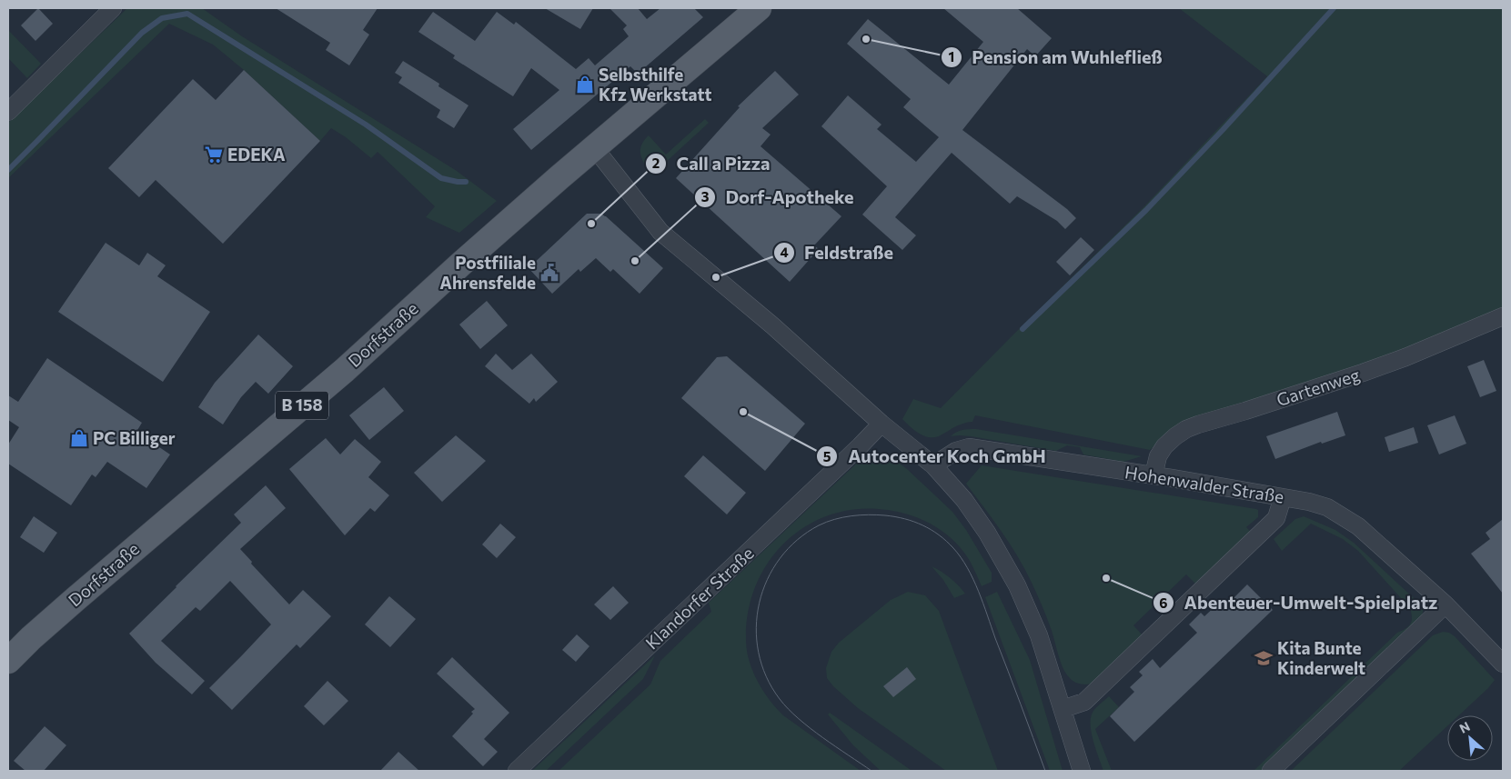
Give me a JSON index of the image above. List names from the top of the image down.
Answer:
{
  "streets": {
    "main road": ["Dorfstraße", "B 158"],
    "street": ["Gartenweg", "Hohenwalder Straße", "Klandorfer Straße"]
  },
  "crossings": [
    ["Gartenweg", "Hohenwalder Straße"]
  ],
  "places": {
    "other": [
      "Pension am Wuhlefließ",
      "Call a Pizza",
      "Dorf-Apotheke",
      "Feldstraße",
      "Autocenter Koch GmbH",
      "Abenteuer-Umwelt-Spielplatz"
    ],
    "shop": ["Selbsthilfe Kfz Werkstatt", "PC Billiger"],
    "supermarket": ["EDEKA"],
    "public building": ["Postfiliale Ahrensfelde"],
    "school or university": ["Kita Bunte Kinderwelt"]
  },
  "north": "top left"
}
